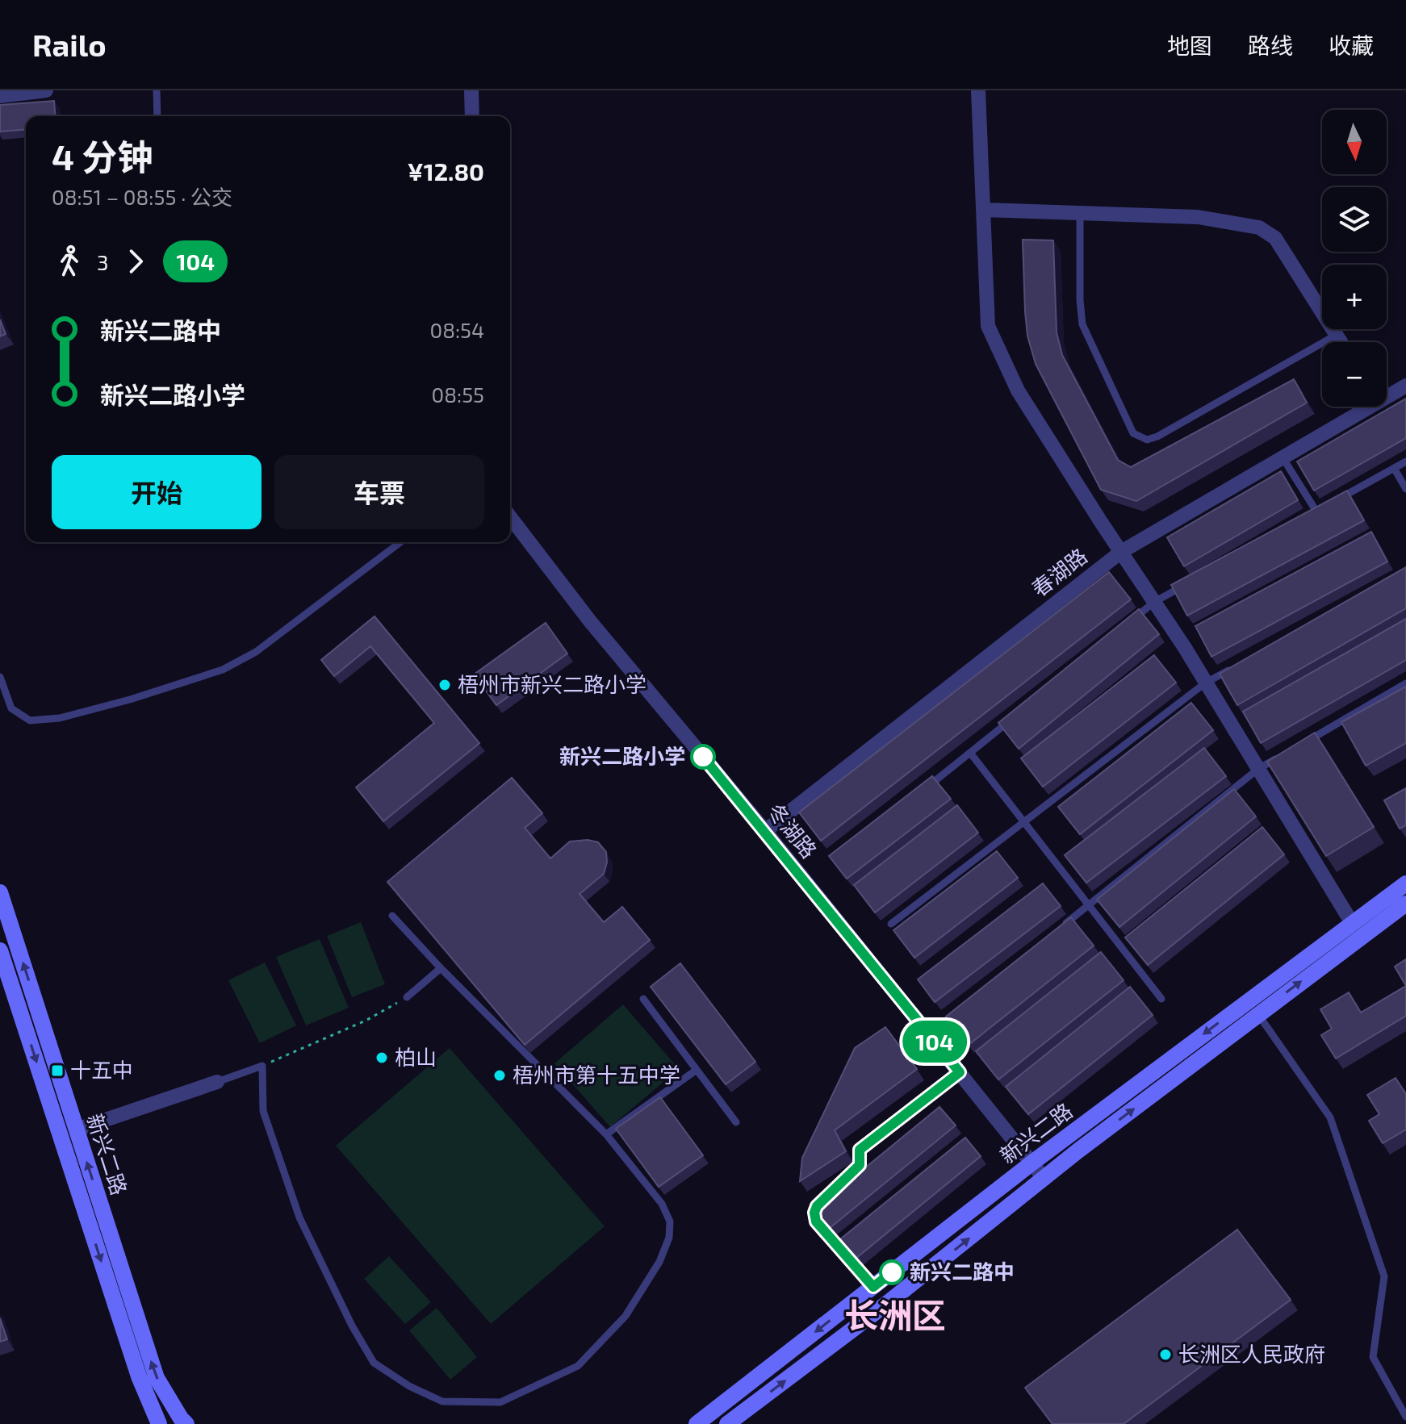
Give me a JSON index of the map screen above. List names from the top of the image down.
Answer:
{
  "streets": {
    "main road": ["新兴二路"],
    "street": ["春湖路", "冬湖路"]
  },
  "crossings": [
    ["春湖路", "冬湖路"],
    ["冬湖路", "新兴二路"]
  ],
  "districts": ["长洲区"],
  "places": {
    "other": [
      "梧州市新兴二路小学",
      "新兴二路小学",
      "柏山",
      "梧州市第十五中学",
      "新兴二路中",
      "长洲区人民政府"
    ],
    "transit": ["十五中"]
  },
  "lines": ["bus line 104"],
  "north": "bottom",
  "page": {
    "header": "Railo",
    "nav": ["地图", "路线", "收藏"],
    "on_map": "104",
    "map_buttons": ["+", "−"],
    "heading": ["4 分钟", "08:51 – 08:55 · 公交", "¥12.80"],
    "legs": ["3", "104"],
    "list": [
      {
        "name": "新兴二路中",
        "value": "08:54"
      },
      {
        "name": "新兴二路小学",
        "value": "08:55"
      }
    ],
    "buttons": ["开始", "车票"]
  }
}
